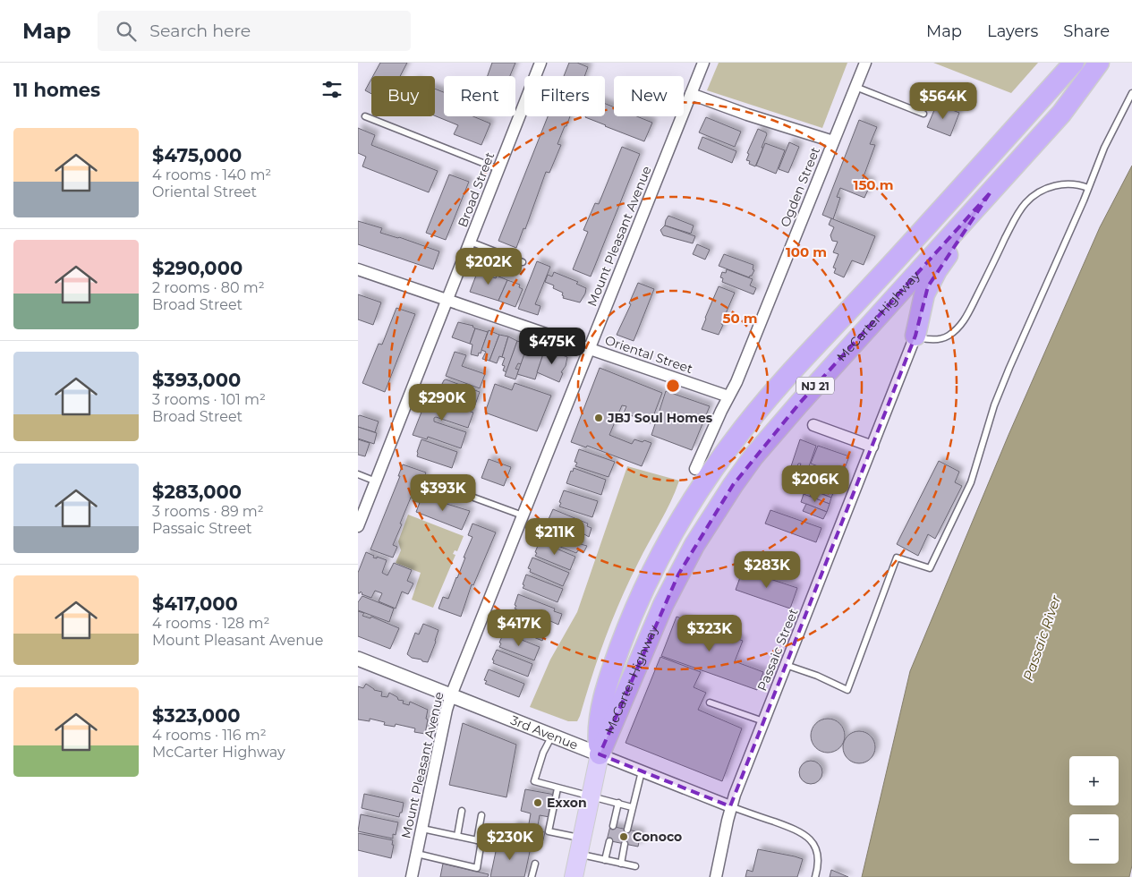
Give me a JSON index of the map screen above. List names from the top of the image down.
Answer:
{
  "streets": {
    "highway": ["McCarter Highway", "NJ 21"],
    "street": [
      "Ogden Street",
      "Broad Street",
      "Mount Pleasant Avenue",
      "Oriental Street",
      "Passaic Street",
      "3rd Avenue"
    ]
  },
  "crossings": [
    ["Ogden Street", "Oriental Street"],
    ["Broad Street", "Oriental Street"],
    ["Mount Pleasant Avenue", "Oriental Street"],
    ["Mount Pleasant Avenue", "3rd Avenue"],
    ["McCarter Highway", "3rd Avenue"],
    ["Passaic Street", "3rd Avenue"]
  ],
  "water": ["Passaic River"],
  "places": ["JBJ Soul Homes", "Exxon", "Conoco"],
  "page": {
    "header": "Map",
    "search": "Search here",
    "nav": ["Map", "Layers", "Share"],
    "heading": "11 homes",
    "chip": [
      "Buy",
      "Rent",
      "Filters",
      "New"
    ],
    "price": [
      "$564K",
      "$202K",
      "$475K",
      "$290K",
      "$206K",
      "$393K",
      "$211K",
      "$283K",
      "$417K",
      "$323K",
      "$230K"
    ],
    "list": [
      {
        "name": "$475,000",
        "note": "4 rooms · 140 m² · Oriental Street"
      },
      {
        "name": "$290,000",
        "note": "2 rooms · 80 m² · Broad Street"
      },
      {
        "name": "$393,000",
        "note": "3 rooms · 101 m² · Broad Street"
      },
      {
        "name": "$283,000",
        "note": "3 rooms · 89 m² · Passaic Street"
      },
      {
        "name": "$417,000",
        "note": "4 rooms · 128 m² · Mount Pleasant Avenue"
      },
      {
        "name": "$323,000",
        "note": "4 rooms · 116 m² · McCarter Highway"
      }
    ],
    "map_buttons": ["+", "−"]
  },
  "rings": ["150 m", "100 m", "50 m"]
}
